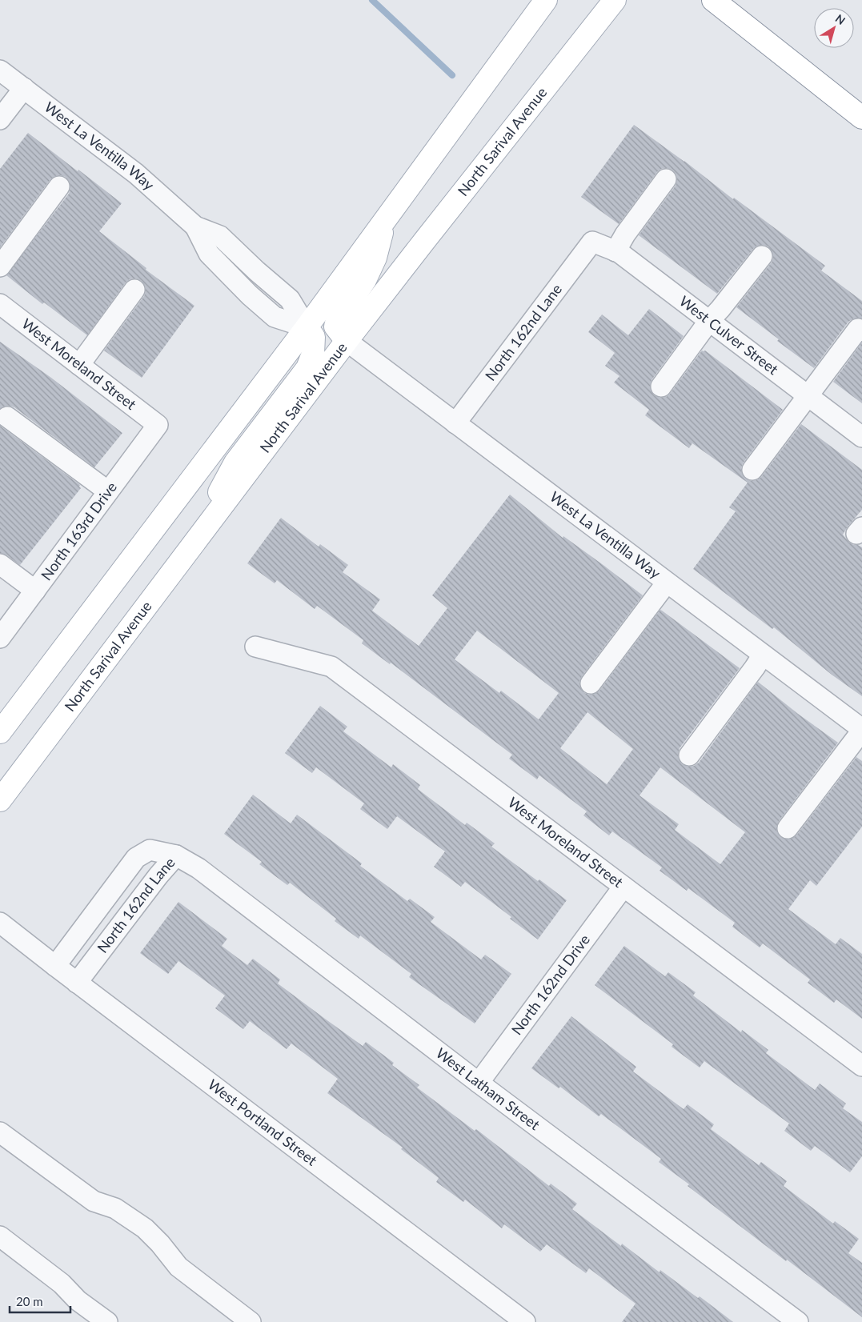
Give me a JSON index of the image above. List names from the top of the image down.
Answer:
{
  "streets": {
    "main road": ["North Sarival Avenue"],
    "street": [
      "West La Ventilla Way",
      "North 162nd Lane",
      "West Culver Street",
      "West Moreland Street",
      "North 163rd Drive",
      "North 162nd Drive",
      "West Latham Street",
      "West Portland Street"
    ]
  },
  "crossings": [
    ["North Sarival Avenue", "West La Ventilla Way"],
    ["West La Ventilla Way", "North 162nd Lane"],
    ["North 162nd Lane", "West Culver Street"],
    ["North 162nd Lane", "West Latham Street"],
    ["North 162nd Lane", "West Portland Street"],
    ["West Moreland Street", "North 163rd Drive"],
    ["West Moreland Street", "North 162nd Drive"],
    ["North 162nd Drive", "West Latham Street"]
  ],
  "scale_bar": "20 m",
  "north": "top right"
}
